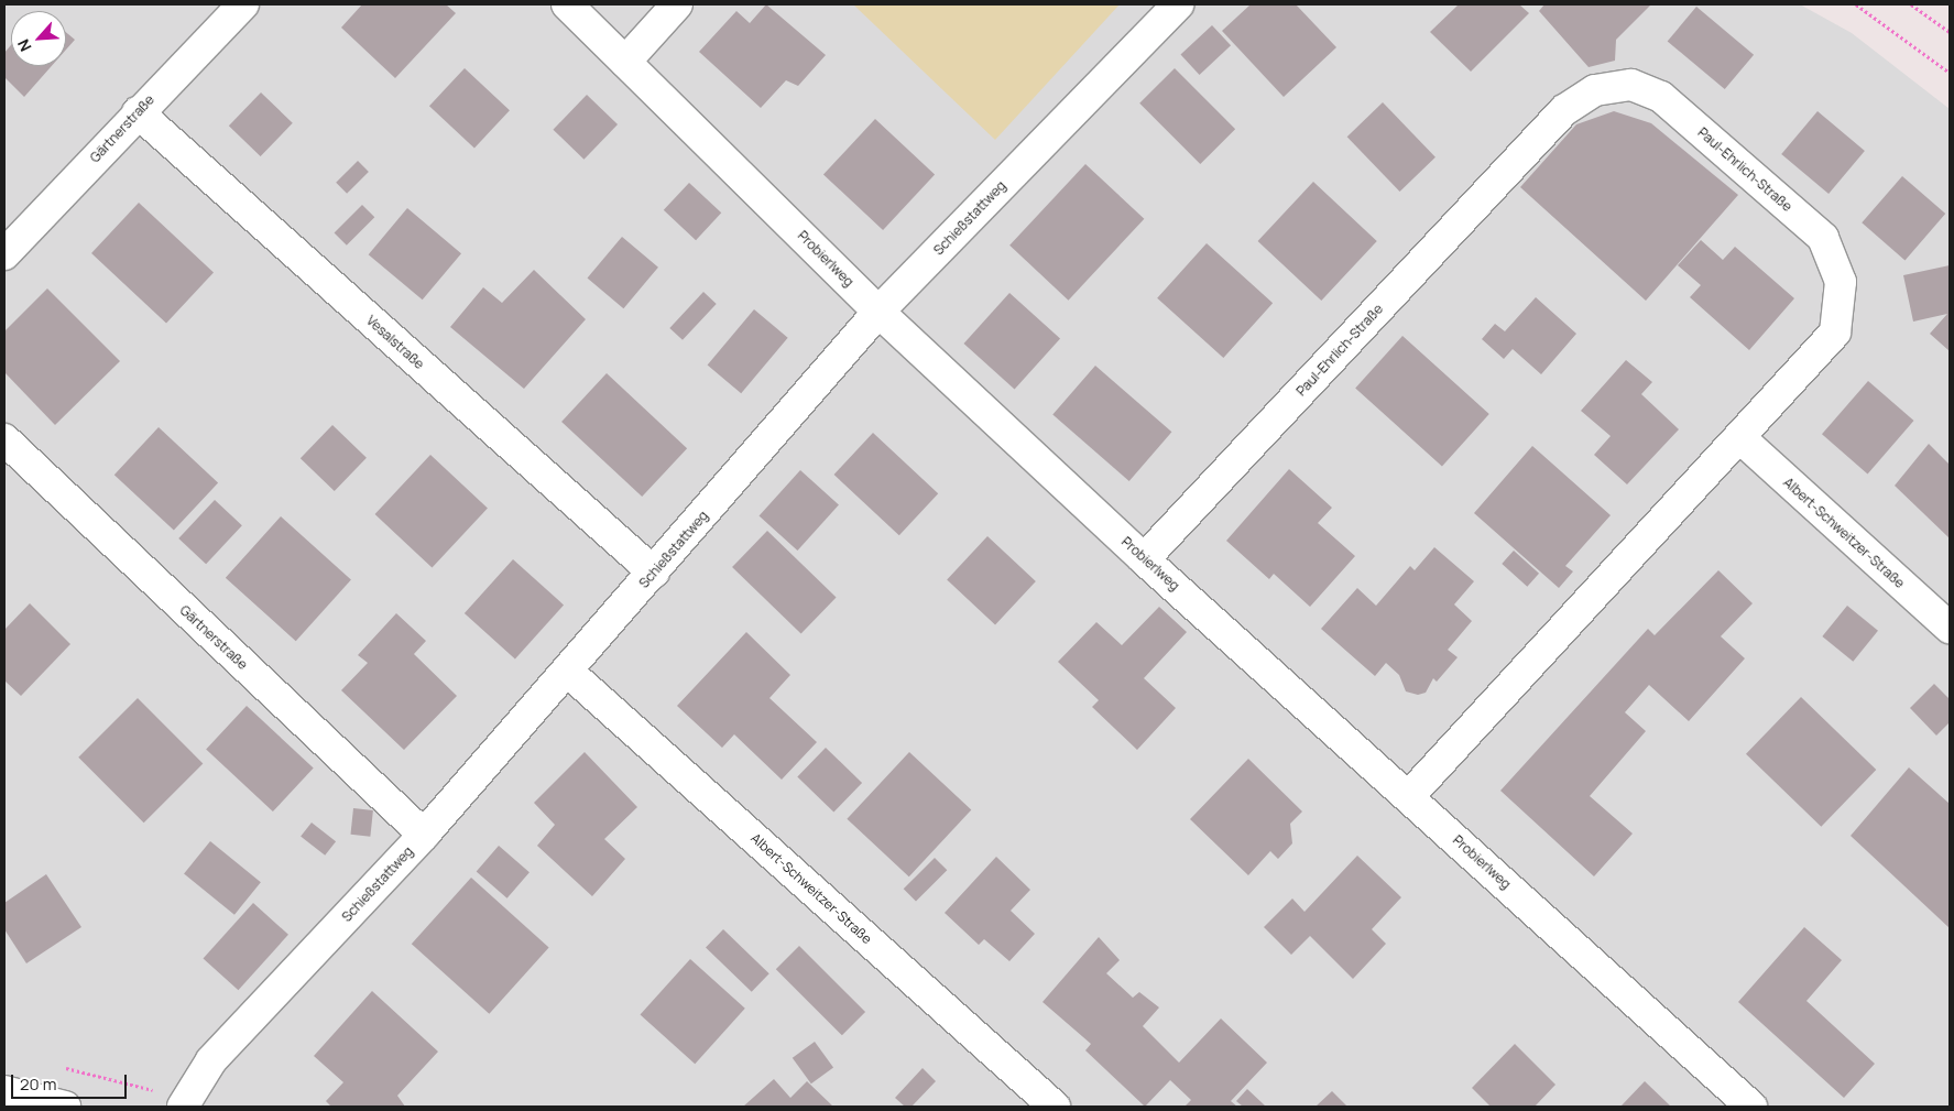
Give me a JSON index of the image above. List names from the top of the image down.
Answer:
{
  "streets": {
    "street": [
      "Gärtnerstraße",
      "Paul-Ehrlich-Straße",
      "Schießstattweg",
      "Probierlweg",
      "Vesalstraße",
      "Albert-Schweitzer-Straße"
    ]
  },
  "crossings": [
    ["Gärtnerstraße", "Schießstattweg"],
    ["Gärtnerstraße", "Vesalstraße"],
    ["Paul-Ehrlich-Straße", "Probierlweg"],
    ["Paul-Ehrlich-Straße", "Albert-Schweitzer-Straße"],
    ["Schießstattweg", "Probierlweg"],
    ["Schießstattweg", "Vesalstraße"],
    ["Schießstattweg", "Albert-Schweitzer-Straße"]
  ],
  "scale_bar": "20 m",
  "north": "bottom left"
}
